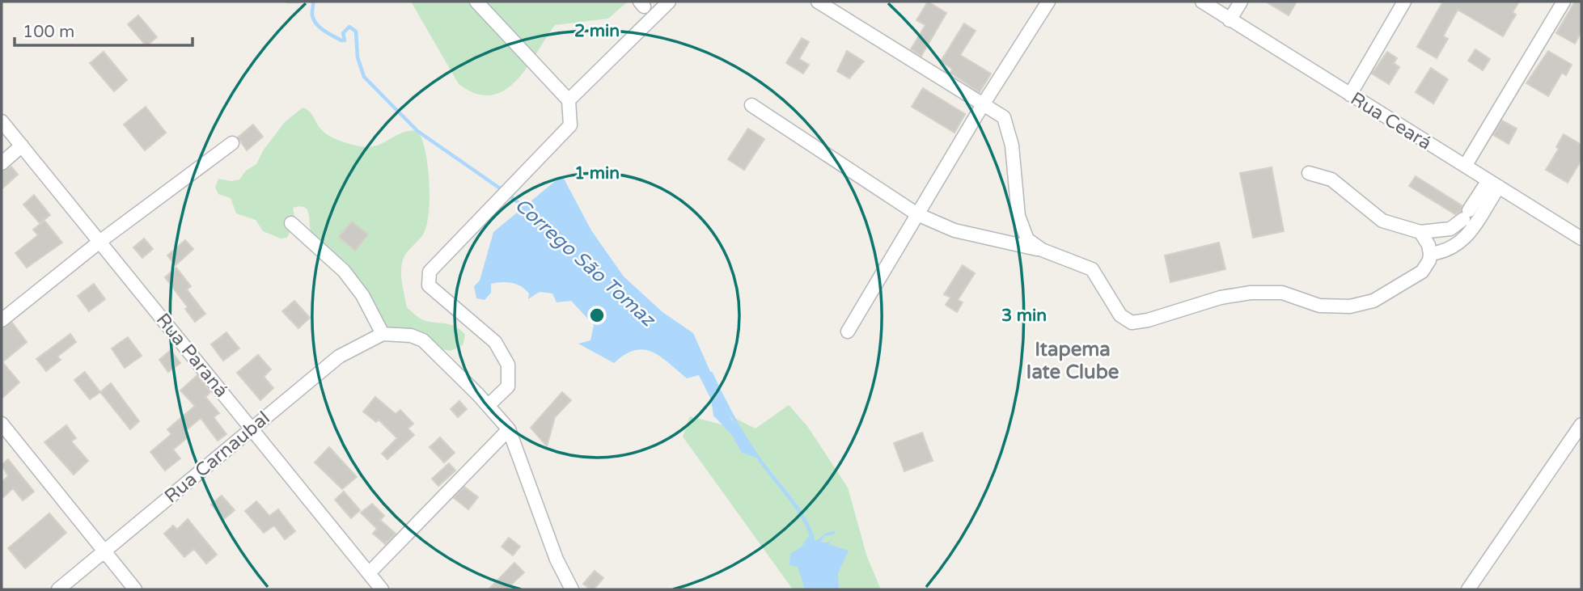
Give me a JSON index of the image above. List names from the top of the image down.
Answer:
{
  "streets": {
    "street": ["Rua Ceará", "Rua Paraná", "Rua Carnaubal"]
  },
  "crossings": [
    ["Rua Paraná", "Rua Carnaubal"]
  ],
  "districts": ["Itapema Iate Clube"],
  "water": ["Corrego São Tomaz"],
  "scale_bar": "100 m",
  "rings": ["2 min", "1 min", "3 min"]
}
